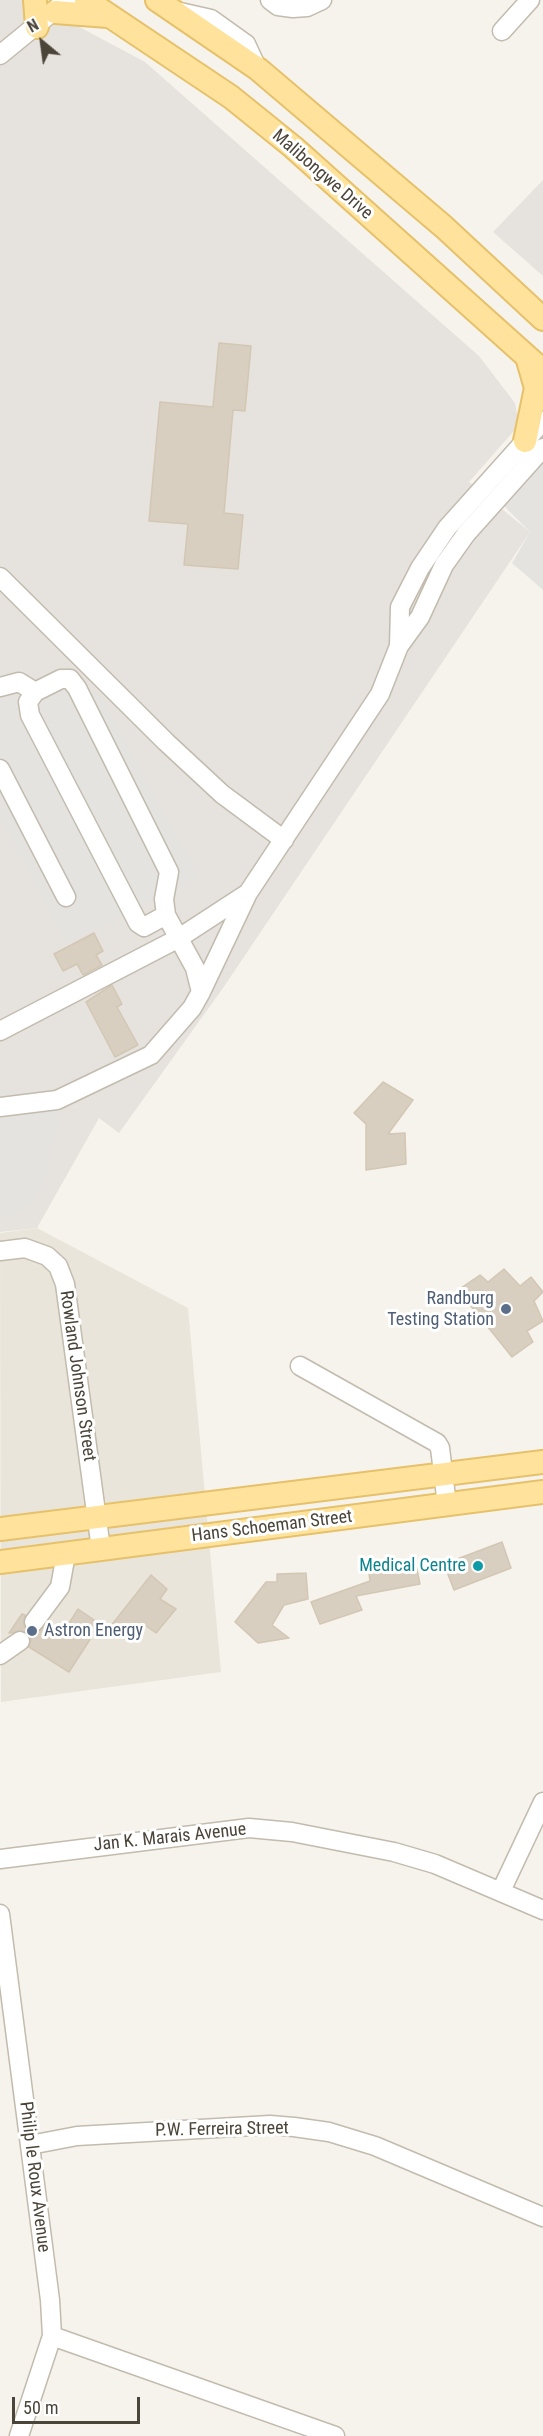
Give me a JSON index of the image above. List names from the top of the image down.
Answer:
{
  "streets": {
    "main road": ["Malibongwe Drive", "Hans Schoeman Street"],
    "street": [
      "Rowland Johnson Street",
      "Jan K. Marais Avenue",
      "P.W. Ferreira Street",
      "Philip le Roux Avenue"
    ]
  },
  "crossings": [
    ["Rowland Johnson Street", "Hans Schoeman Street"],
    ["P.W. Ferreira Street", "Philip le Roux Avenue"]
  ],
  "places": ["Randburg Testing Station", "Medical Centre", "Astron Energy"],
  "scale_bar": "50 m",
  "north": "top left"
}
